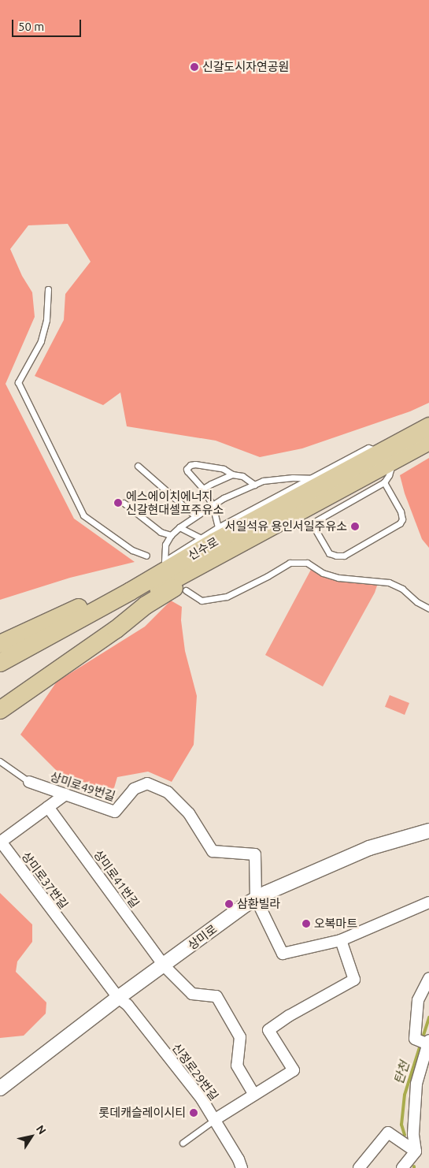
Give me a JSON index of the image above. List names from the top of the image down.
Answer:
{
  "streets": {
    "main road": ["신수로"],
    "street": [
      "상미로49번길",
      "상미로41번길",
      "상미로37번길",
      "상미로",
      "신정로29번길"
    ]
  },
  "crossings": [
    ["상미로49번길", "상미로37번길"],
    ["상미로49번길", "상미로"],
    ["상미로41번길", "상미로37번길"],
    ["상미로41번길", "상미로"],
    ["상미로37번길", "상미로"],
    ["상미로37번길", "신정로29번길"],
    ["상미로", "신정로29번길"]
  ],
  "water": ["탄천"],
  "places": [
    "신갈도시자연공원",
    "에스에이치에너지 신갈현대셀프주유소",
    "서일석유 용인서일주유소",
    "삼환빌라",
    "오복마트",
    "롯데캐슬레이시티"
  ],
  "scale_bar": "50 m",
  "north": "top right"
}
